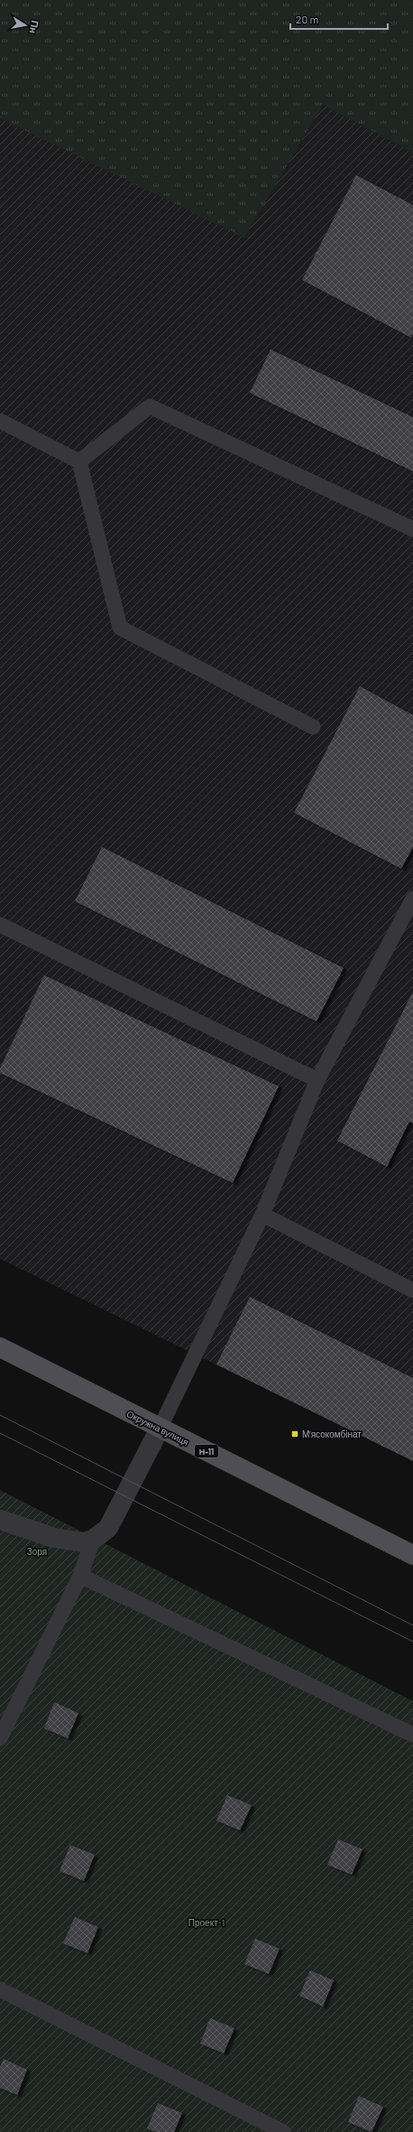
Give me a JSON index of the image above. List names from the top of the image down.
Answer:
{
  "streets": {
    "main road": ["Окружна вулиця", "Н-11"]
  },
  "parks": ["Зоря", "Проект-1"],
  "places": {
    "transit": ["М'ясокомбінат"]
  },
  "scale_bar": "20 m",
  "north": "right"
}
